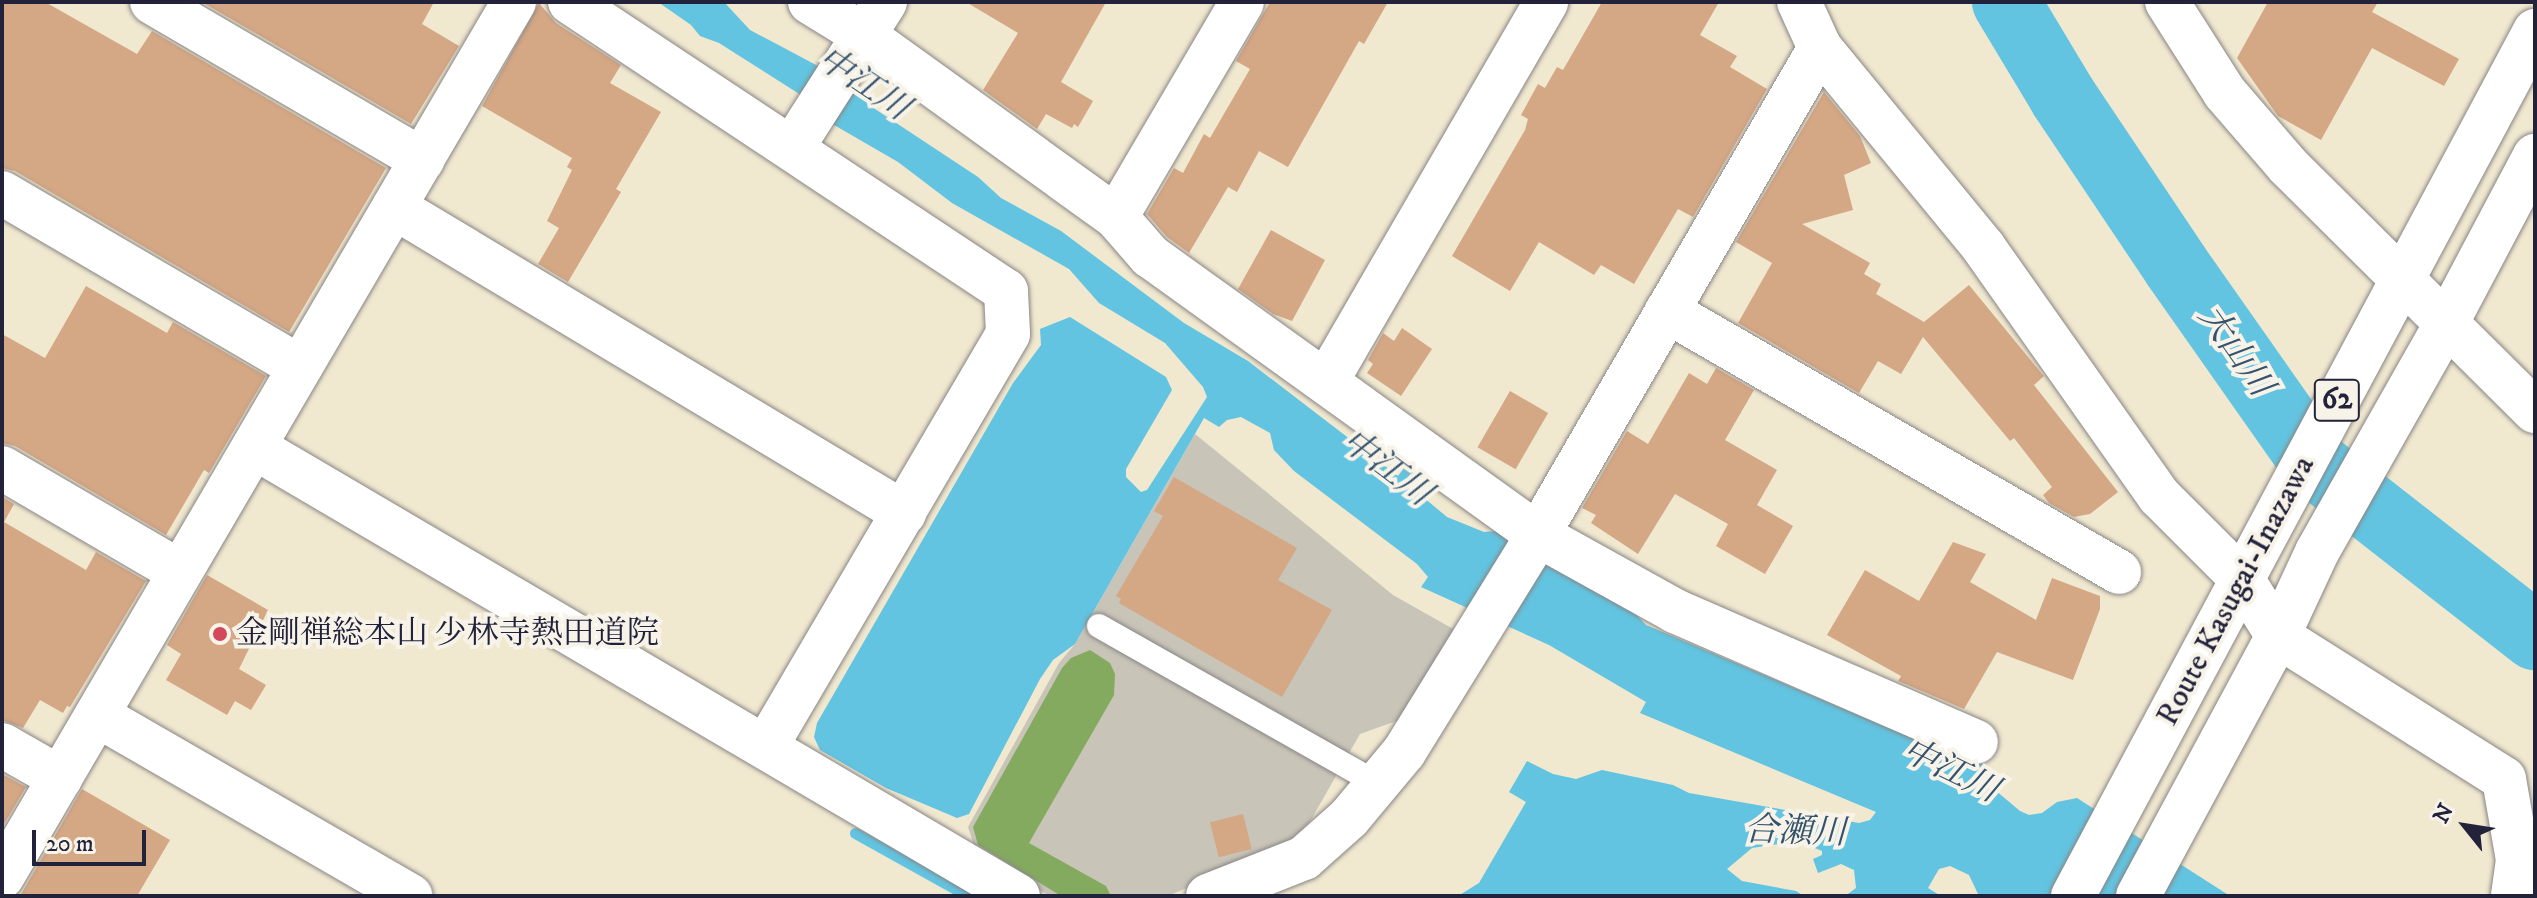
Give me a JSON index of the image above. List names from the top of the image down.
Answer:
{
  "streets": {
    "street": ["62", "Route Kasugai-Inazawa"]
  },
  "water": ["中江川", "大山川", "合瀬川"],
  "places": ["金剛禅総本山 少林寺熱田道院"],
  "scale_bar": "20 m",
  "north": "top left"
}
